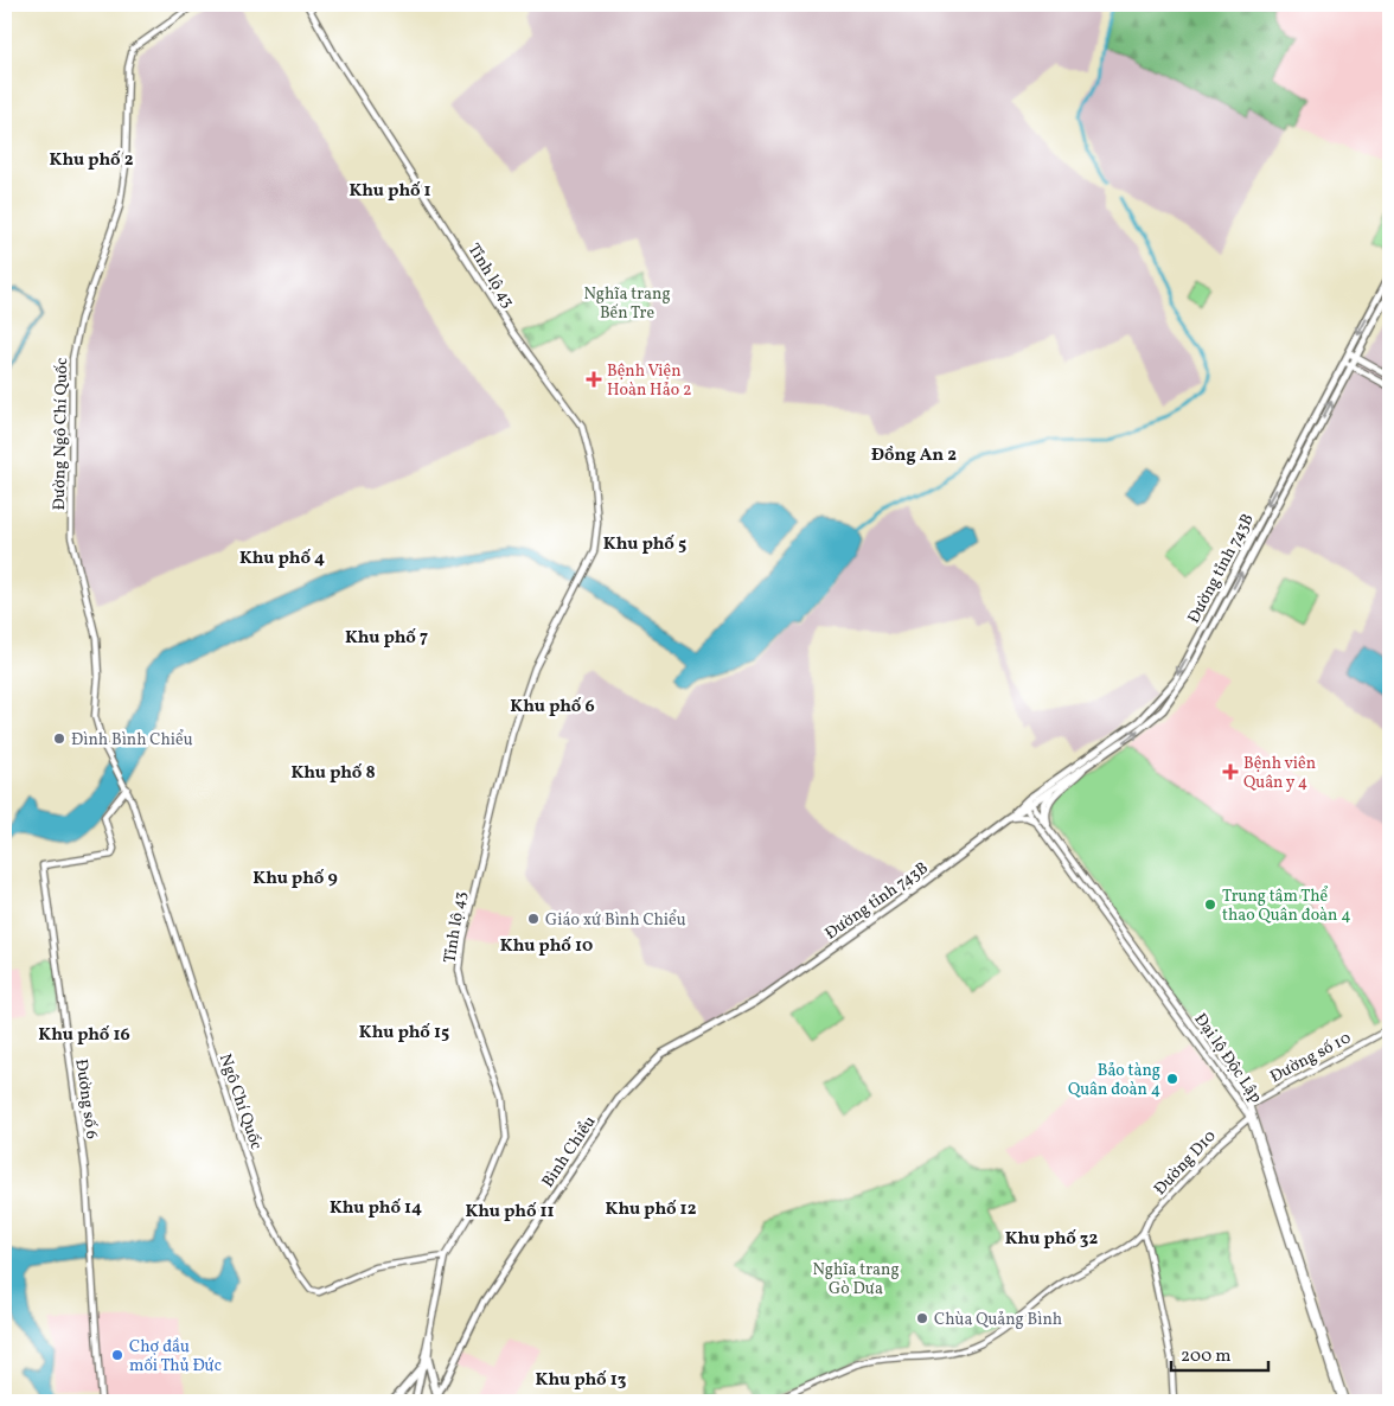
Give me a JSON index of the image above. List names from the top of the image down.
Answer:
{
  "streets": {
    "main road": [
      "Tỉnh lộ 43",
      "Đường Ngô Chí Quốc",
      "Đường tỉnh 743B",
      "Đường số 10",
      "Đại lộ Độc Lập",
      "Đường số 6",
      "Ngô Chí Quốc",
      "Bình Chiểu",
      "Đường D10"
    ]
  },
  "crossings": [
    ["Tỉnh lộ 43", "Ngô Chí Quốc"],
    ["Đường Ngô Chí Quốc", "Ngô Chí Quốc"],
    ["Đường tỉnh 743B", "Đại lộ Độc Lập"],
    ["Đường tỉnh 743B", "Bình Chiểu"],
    ["Đường số 10", "Đại lộ Độc Lập"],
    ["Đại lộ Độc Lập", "Đường D10"],
    ["Đường số 6", "Ngô Chí Quốc"]
  ],
  "districts": [
    "Khu phố 2",
    "Khu phố 1",
    "Đồng An 2",
    "Khu phố 5",
    "Khu phố 4",
    "Khu phố 7",
    "Khu phố 6",
    "Khu phố 8",
    "Khu phố 9",
    "Khu phố 10",
    "Khu phố 15",
    "Khu phố 16",
    "Khu phố 14",
    "Khu phố 12",
    "Khu phố 11",
    "Khu phố 32",
    "Khu phố 13"
  ],
  "parks": ["Nghĩa trang Bến Tre", "Nghĩa trang Gò Dưa"],
  "places": {
    "health": ["Bệnh Viện Hoàn Hảo 2", "Bệnh viên Quân y 4"],
    "other": [
      "Đình Bình Chiểu",
      "Trung tâm Thể thao Quân đoàn 4",
      "Giáo xứ Bình Chiểu",
      "Bảo tàng Quân đoàn 4",
      "Chùa Quảng Bình",
      "Chợ đầu mối Thủ Đức"
    ]
  },
  "scale_bar": "200 m"
}
